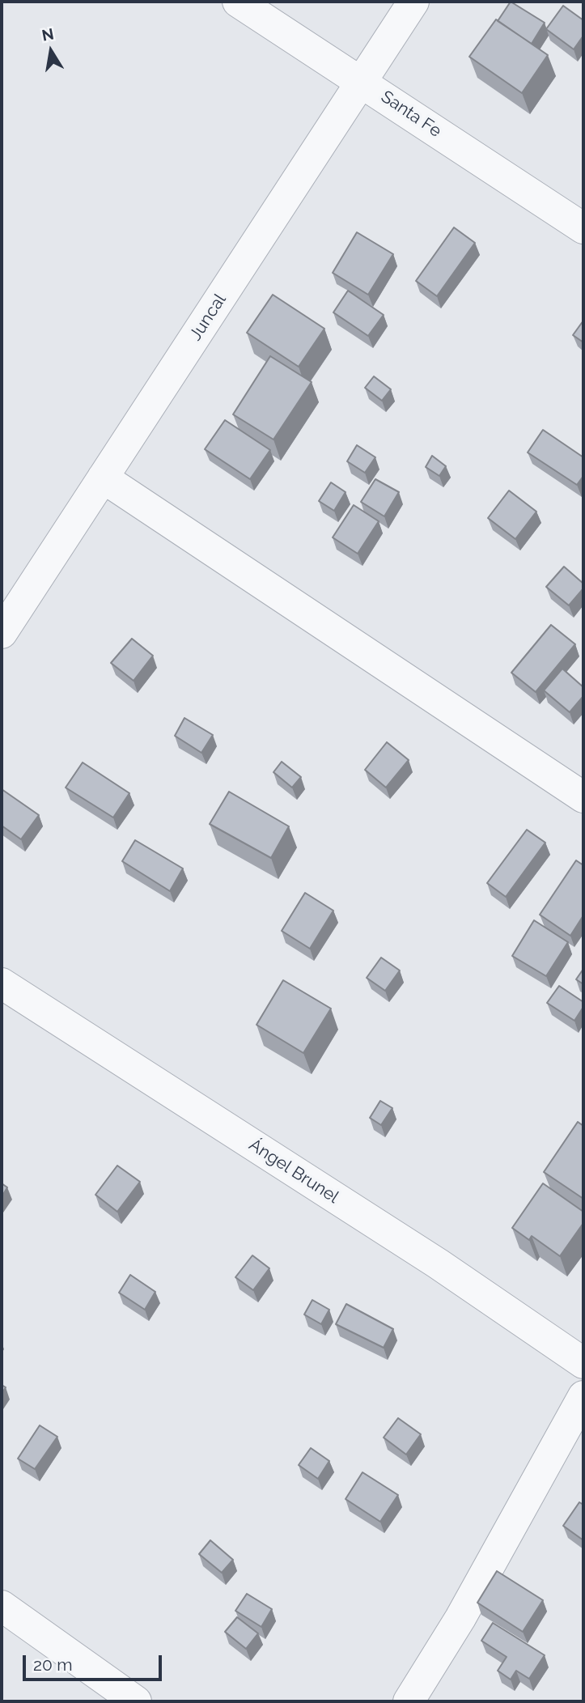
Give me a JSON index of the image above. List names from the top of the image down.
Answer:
{
  "streets": {
    "street": ["Santa Fe", "Juncal", "Ángel Brunel"]
  },
  "crossings": [
    ["Santa Fe", "Juncal"]
  ],
  "scale_bar": "20 m",
  "north": "top"
}
